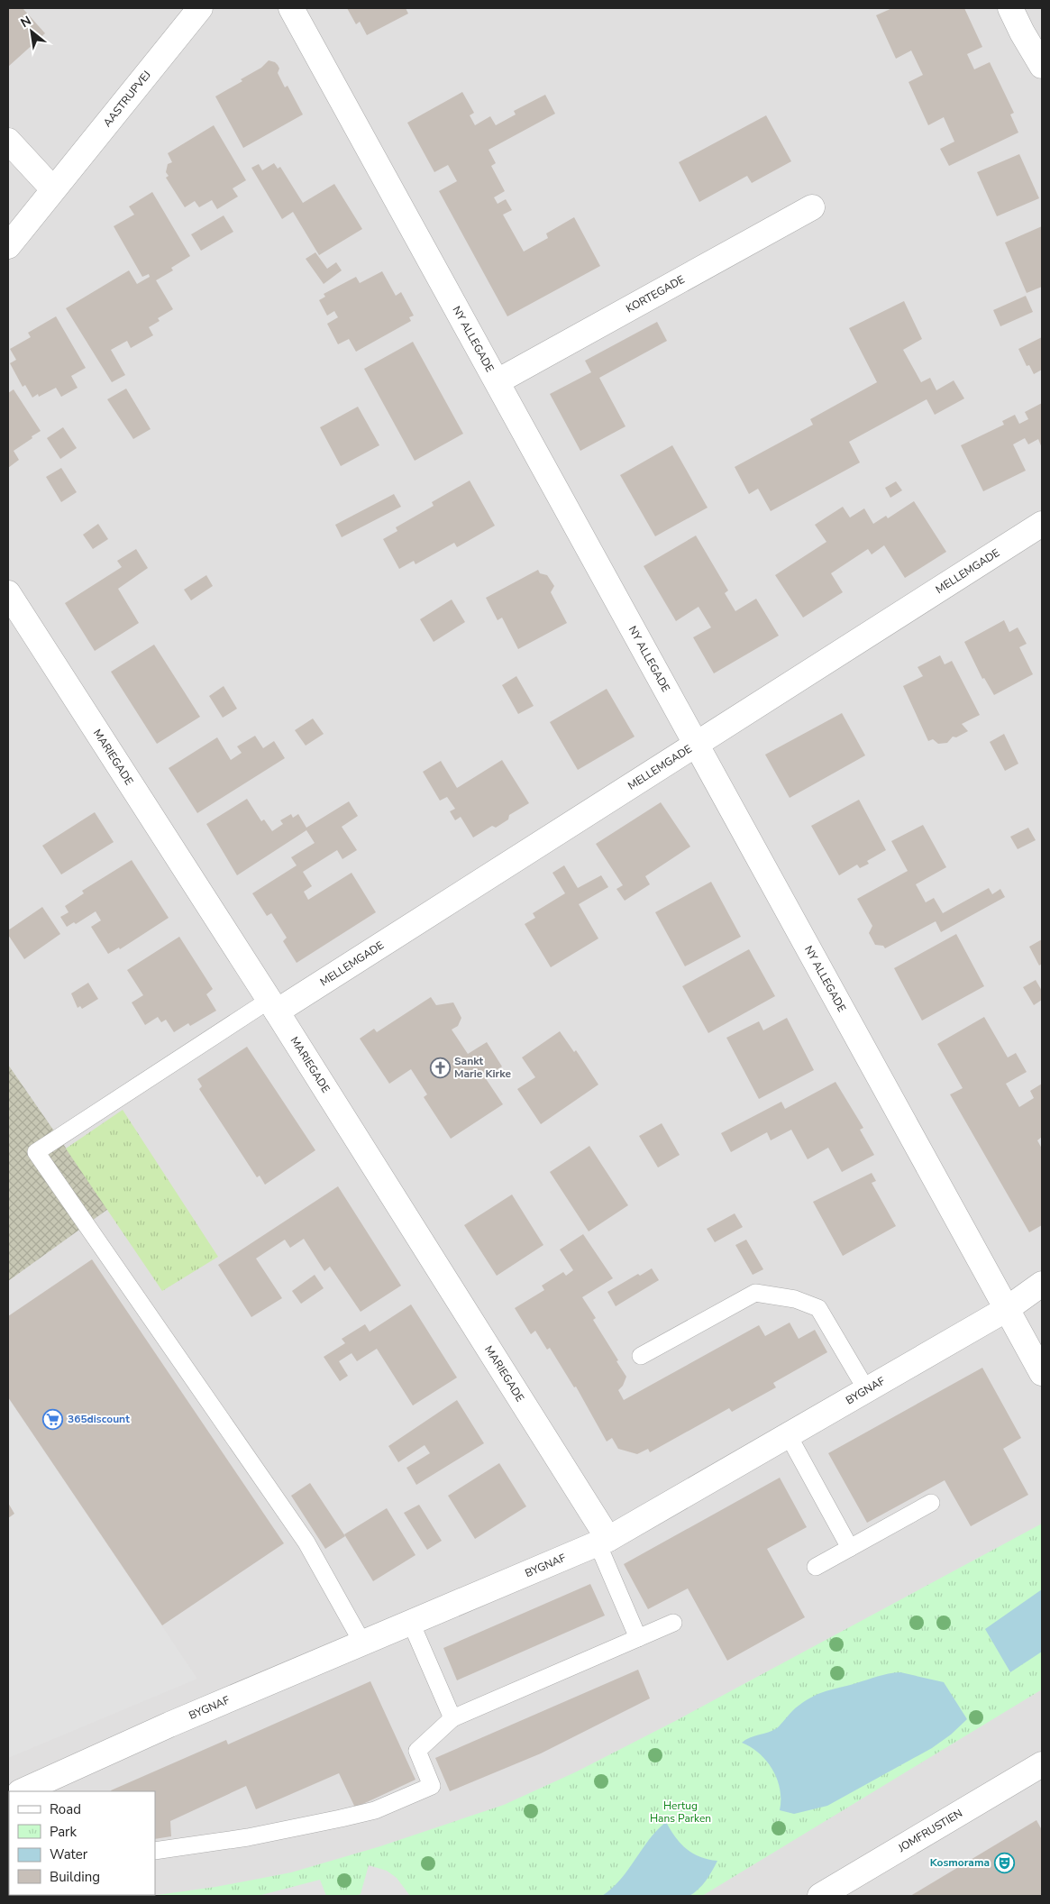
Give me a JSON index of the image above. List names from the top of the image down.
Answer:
{
  "streets": {
    "street": [
      "AASTRUPVEJ",
      "KORTEGADE",
      "NY ALLEGADE",
      "MELLEMGADE",
      "MARIEGADE",
      "BYGNAF",
      "JOMFRUSTIEN"
    ]
  },
  "crossings": [
    ["KORTEGADE", "NY ALLEGADE"],
    ["NY ALLEGADE", "MELLEMGADE"],
    ["NY ALLEGADE", "BYGNAF"],
    ["MELLEMGADE", "MARIEGADE"],
    ["MELLEMGADE", "BYGNAF"],
    ["MARIEGADE", "BYGNAF"]
  ],
  "parks": ["Hertug Hans Parken"],
  "places": {
    "church": ["Sankt Marie Kirke"],
    "supermarket": ["365discount"],
    "theatre": ["Kosmorama"]
  },
  "legend": [
    "Road",
    "Park",
    "Water",
    "Building"
  ],
  "north": "top left"
}
